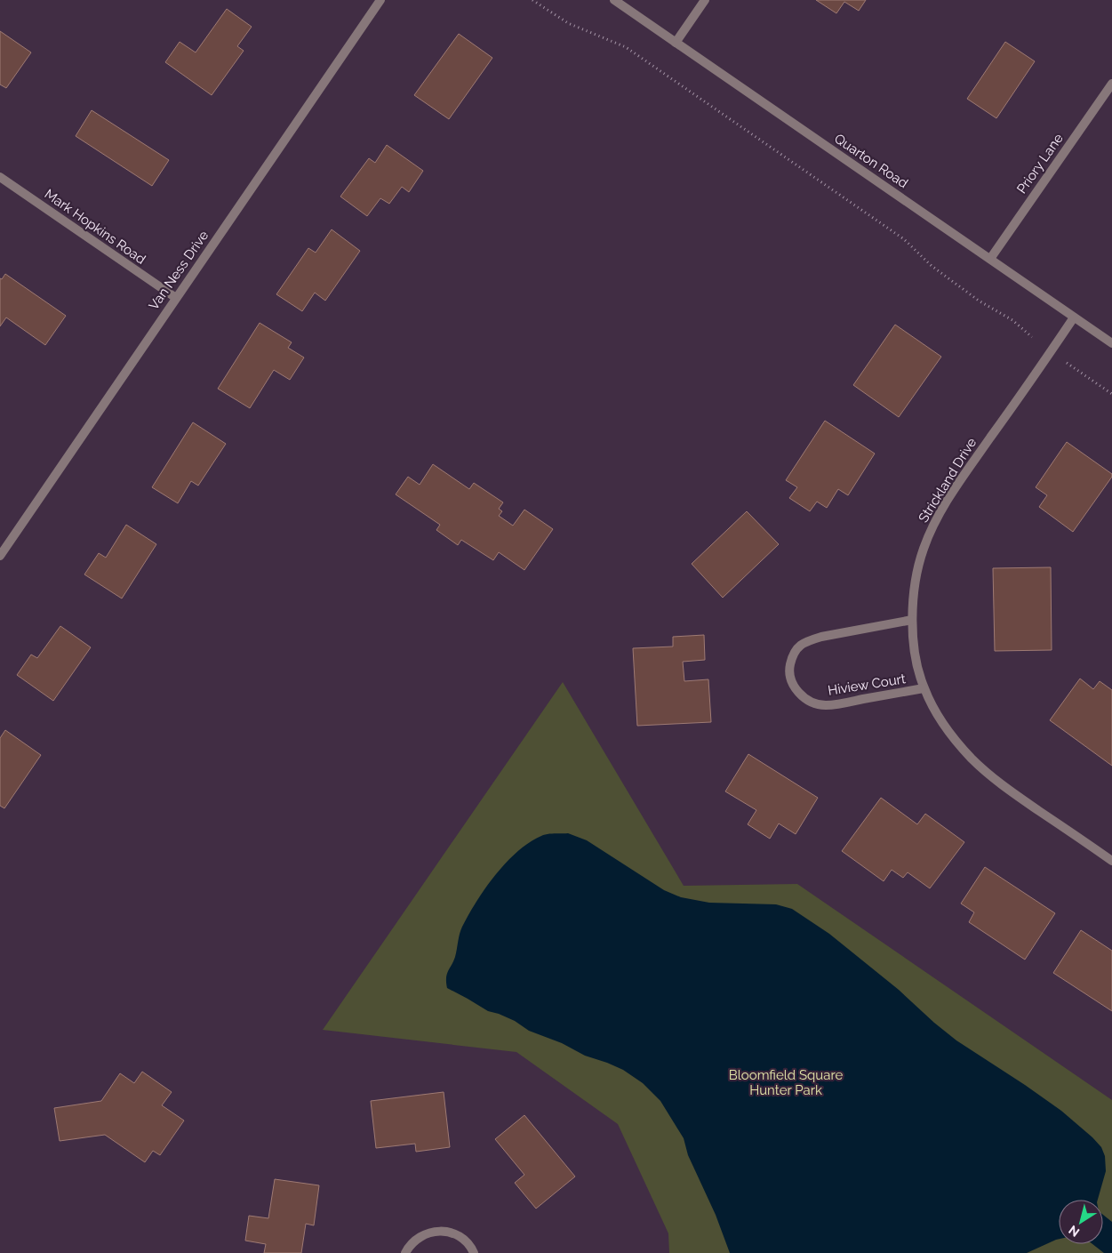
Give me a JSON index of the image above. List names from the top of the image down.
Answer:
{
  "streets": {
    "street": [
      "Quarton Road",
      "Priory Lane",
      "Mark Hopkins Road",
      "Van Ness Drive",
      "Strickland Drive",
      "Hiview Court"
    ]
  },
  "crossings": [
    ["Quarton Road", "Priory Lane"],
    ["Quarton Road", "Strickland Drive"],
    ["Mark Hopkins Road", "Van Ness Drive"],
    ["Strickland Drive", "Hiview Court"]
  ],
  "parks": ["Bloomfield Square Hunter Park"],
  "north": "bottom left"
}
